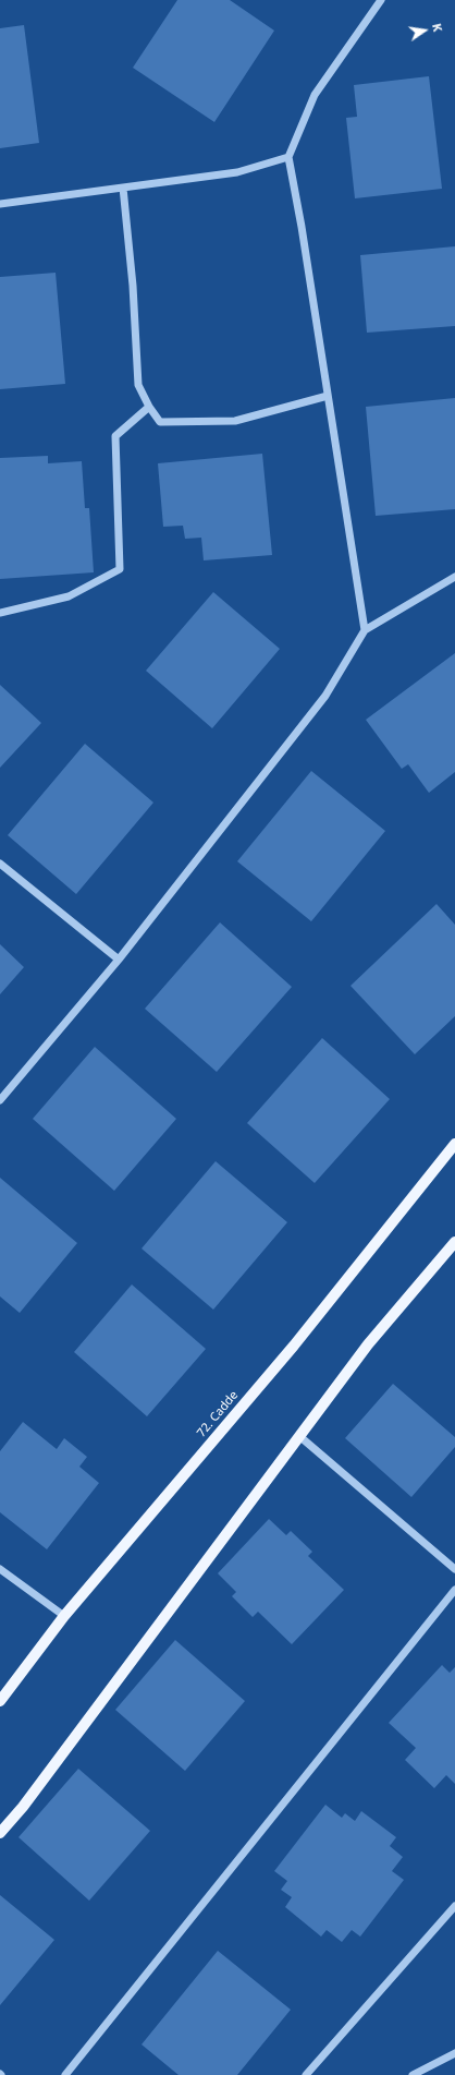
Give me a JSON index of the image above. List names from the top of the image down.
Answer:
{
  "streets": {
    "main road": ["72. Cadde"]
  },
  "north": "right"
}
